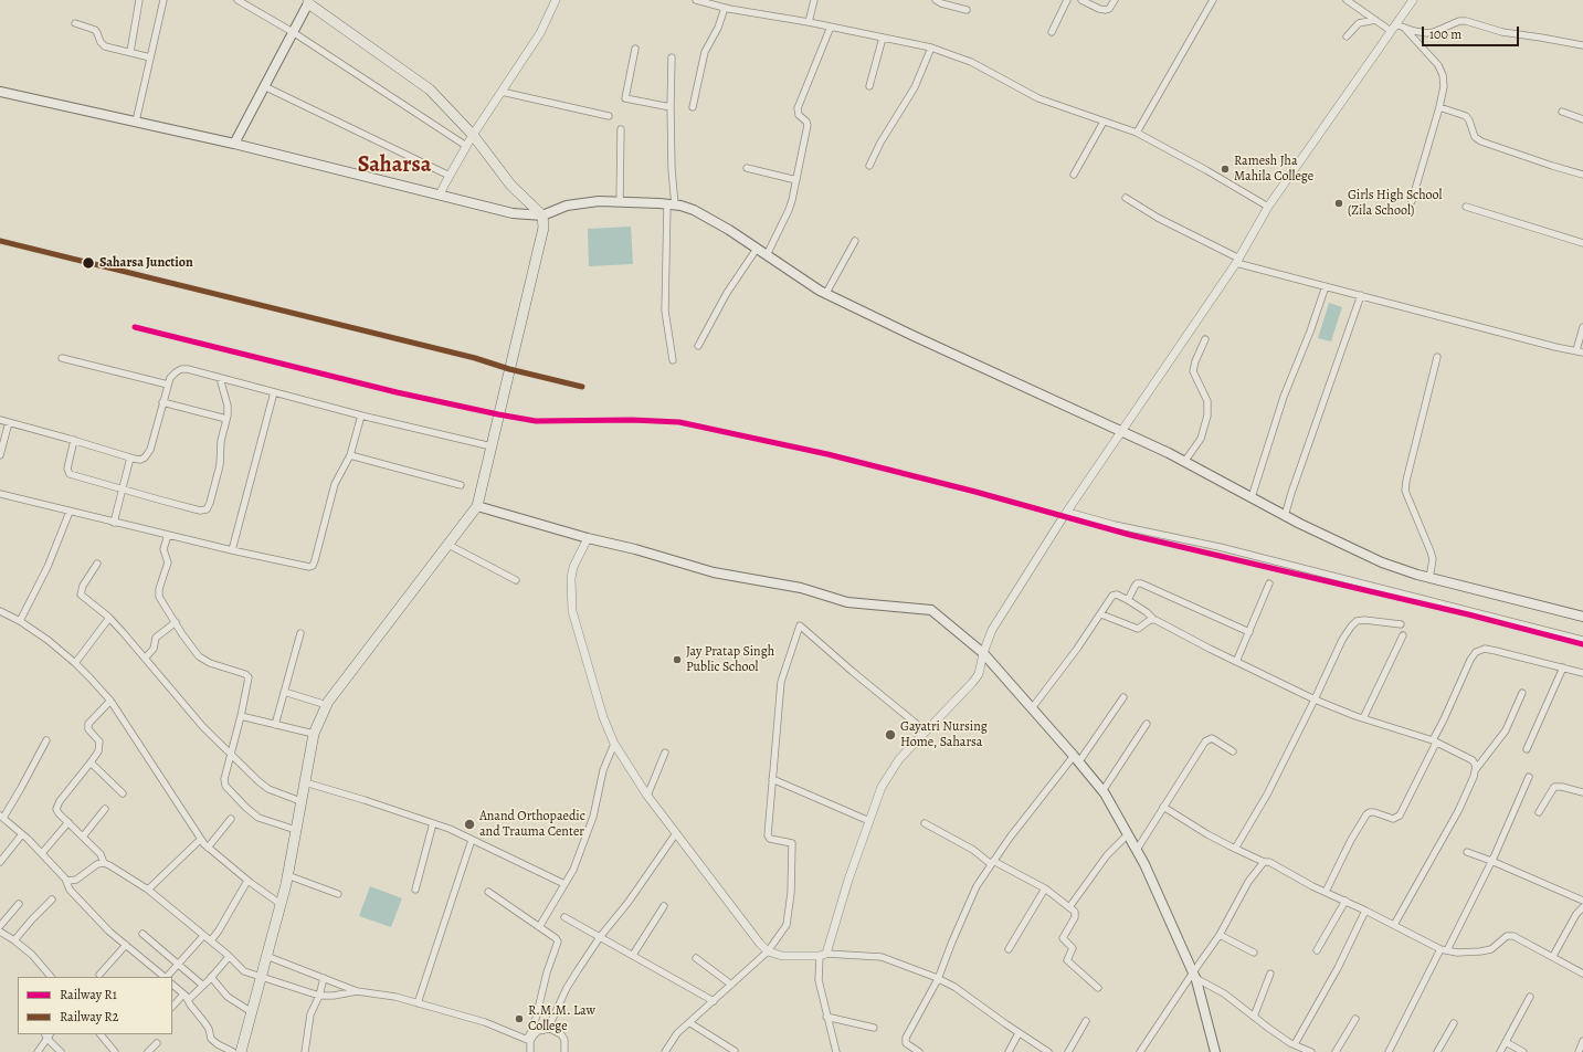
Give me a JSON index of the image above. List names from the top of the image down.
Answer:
{
  "districts": ["Saharsa"],
  "places": [
    "Ramesh Jha Mahila College",
    "Girls High School (Zila School)",
    "Saharsa Junction",
    "Jay Pratap Singh Public School",
    "Gayatri Nursing Home, Saharsa",
    "Anand Orthopaedic and Trauma Center",
    "R.M.M. Law College"
  ],
  "lines": ["rail line R2", "rail line R1"],
  "legend": ["Railway R1", "Railway R2"],
  "scale_bar": "100 m"
}
